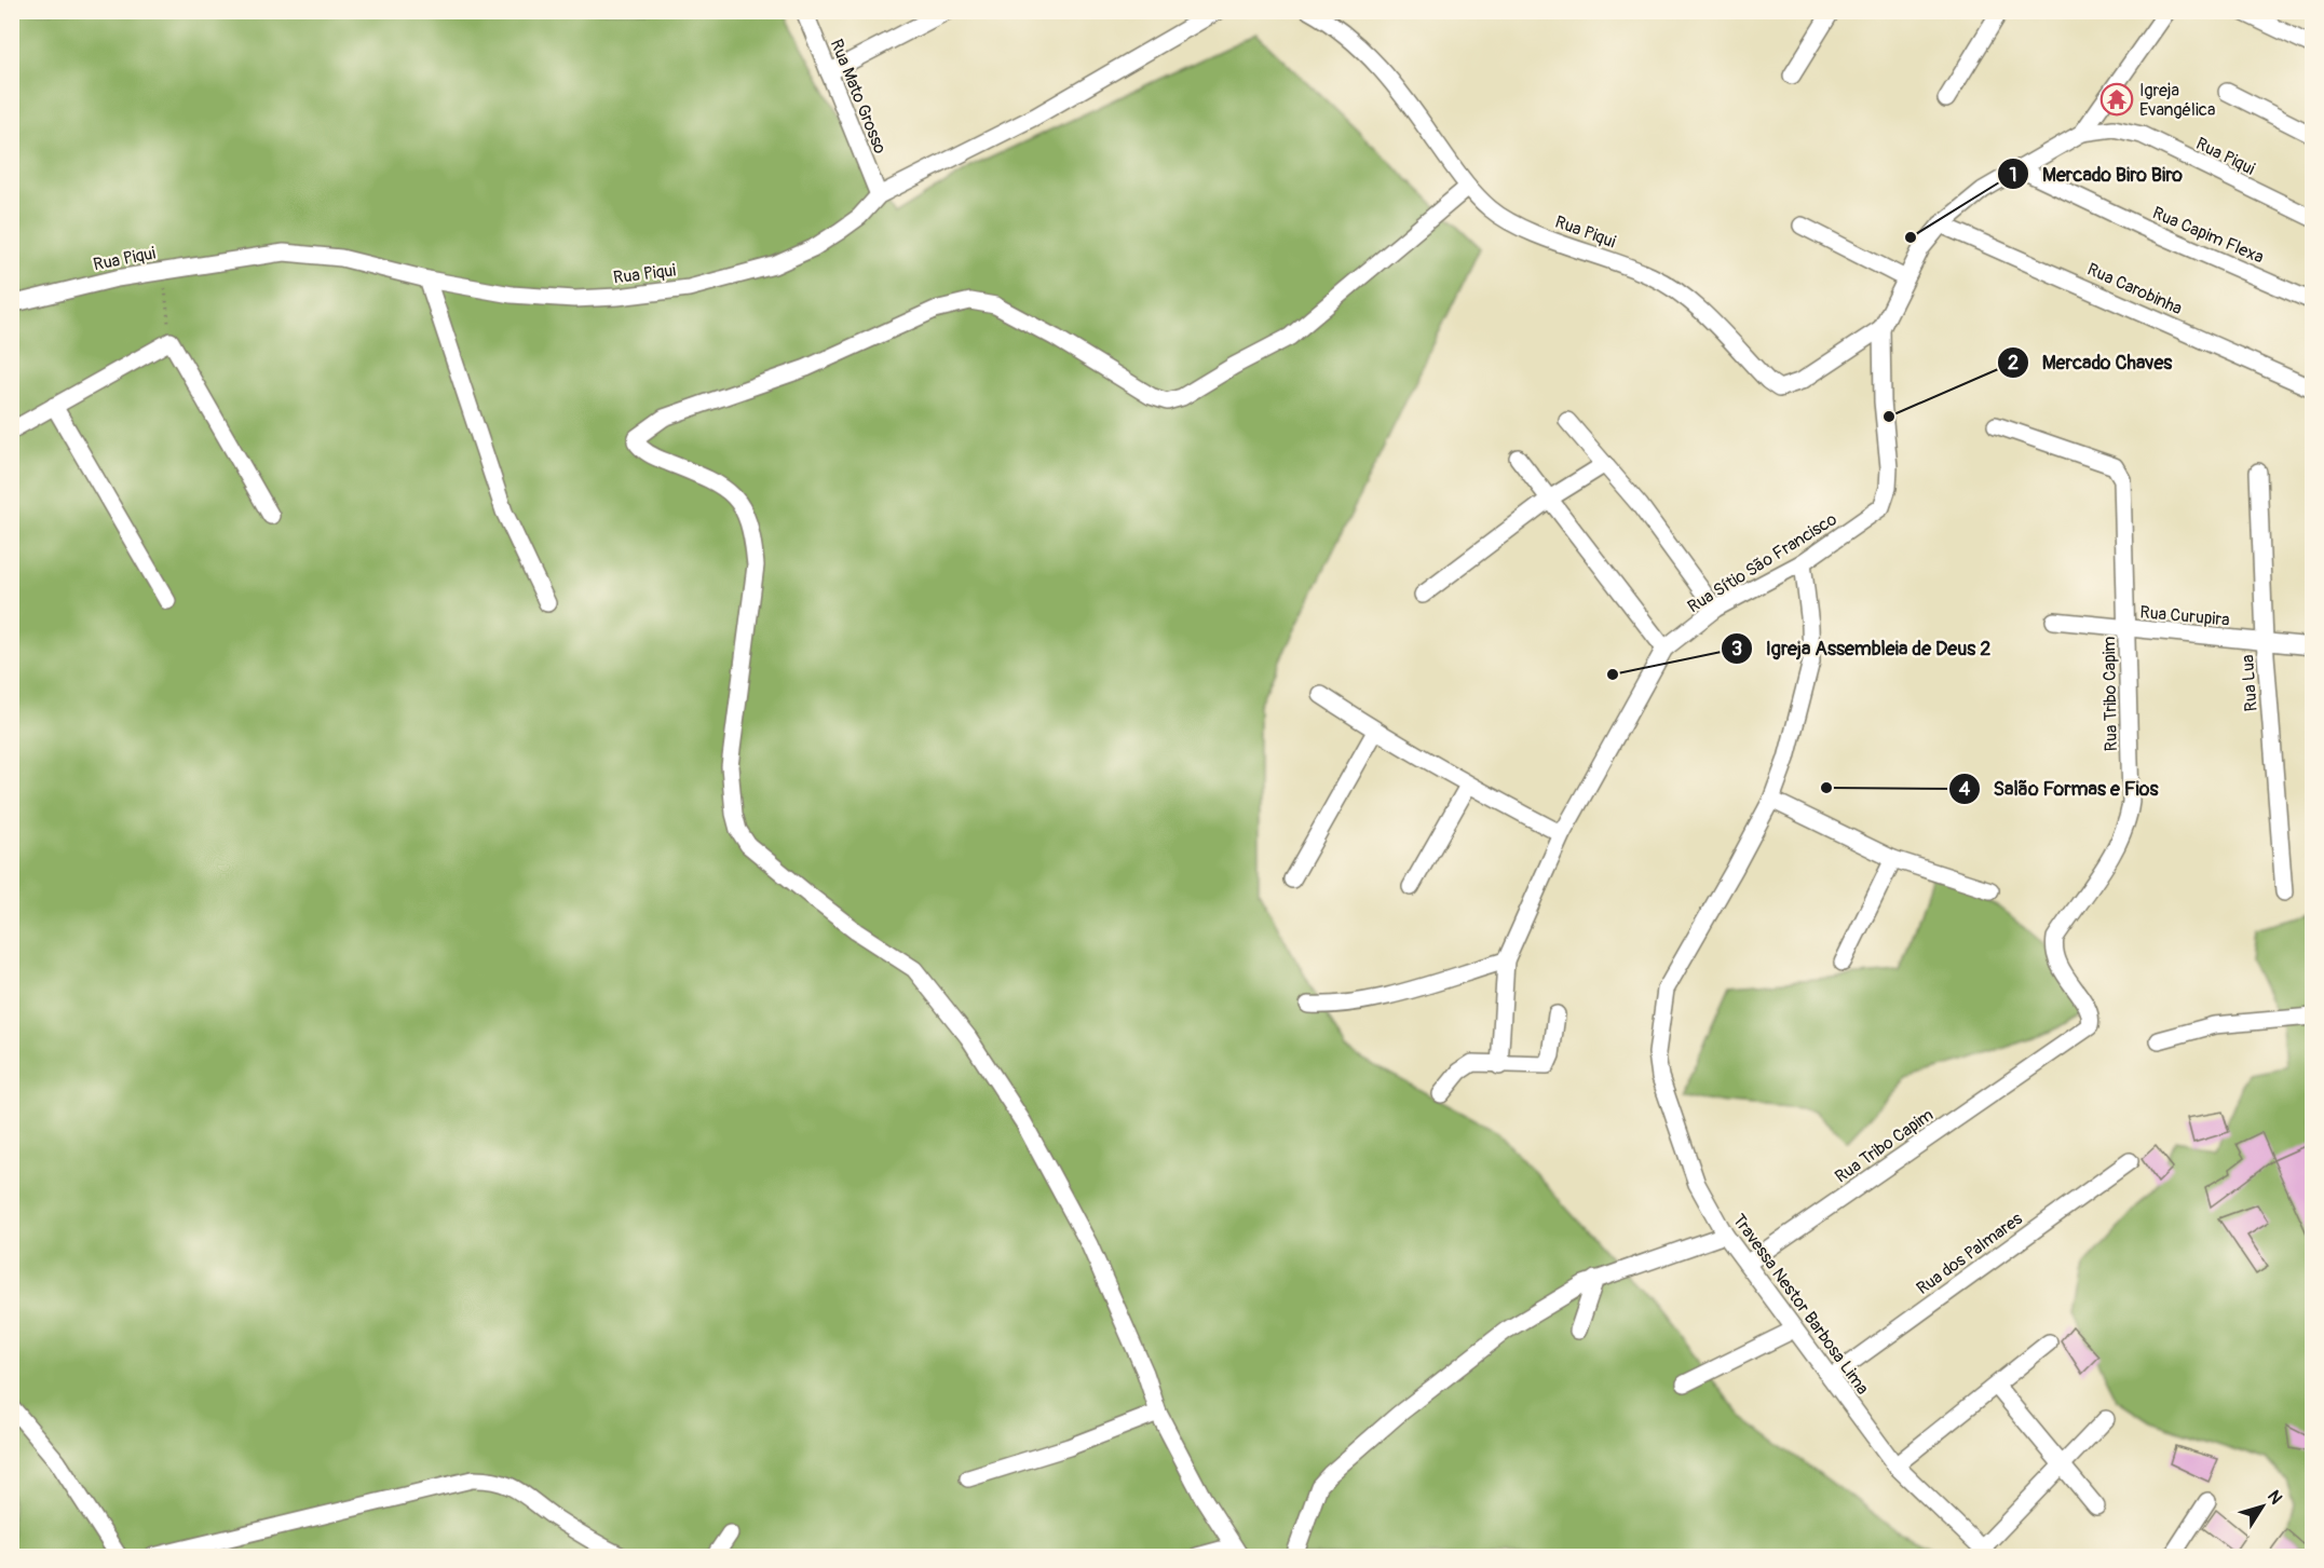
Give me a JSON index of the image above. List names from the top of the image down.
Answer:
{
  "streets": {
    "street": [
      "Rua Mato Grosso",
      "Rua Piqui",
      "Rua Capim Flexa",
      "Rua Carobinha",
      "Rua Sítio São Francisco",
      "Rua Curupira",
      "Rua Lua",
      "Rua Tribo Capim",
      "Rua dos Palmares",
      "Travessa Nestor Barbosa Lima"
    ]
  },
  "crossings": [
    ["Rua Mato Grosso", "Rua Piqui"],
    ["Rua Piqui", "Rua Sítio São Francisco"],
    ["Rua Sítio São Francisco", "Travessa Nestor Barbosa Lima"],
    ["Rua Curupira", "Rua Lua"],
    ["Rua Curupira", "Rua Tribo Capim"],
    ["Rua Tribo Capim", "Travessa Nestor Barbosa Lima"],
    ["Rua dos Palmares", "Travessa Nestor Barbosa Lima"]
  ],
  "places": {
    "temple": ["Igreja Evangélica"],
    "other": [
      "Mercado Biro Biro",
      "Mercado Chaves",
      "Igreja Assembleia de Deus 2",
      "Salão Formas e Fios"
    ]
  },
  "north": "top right"
}
